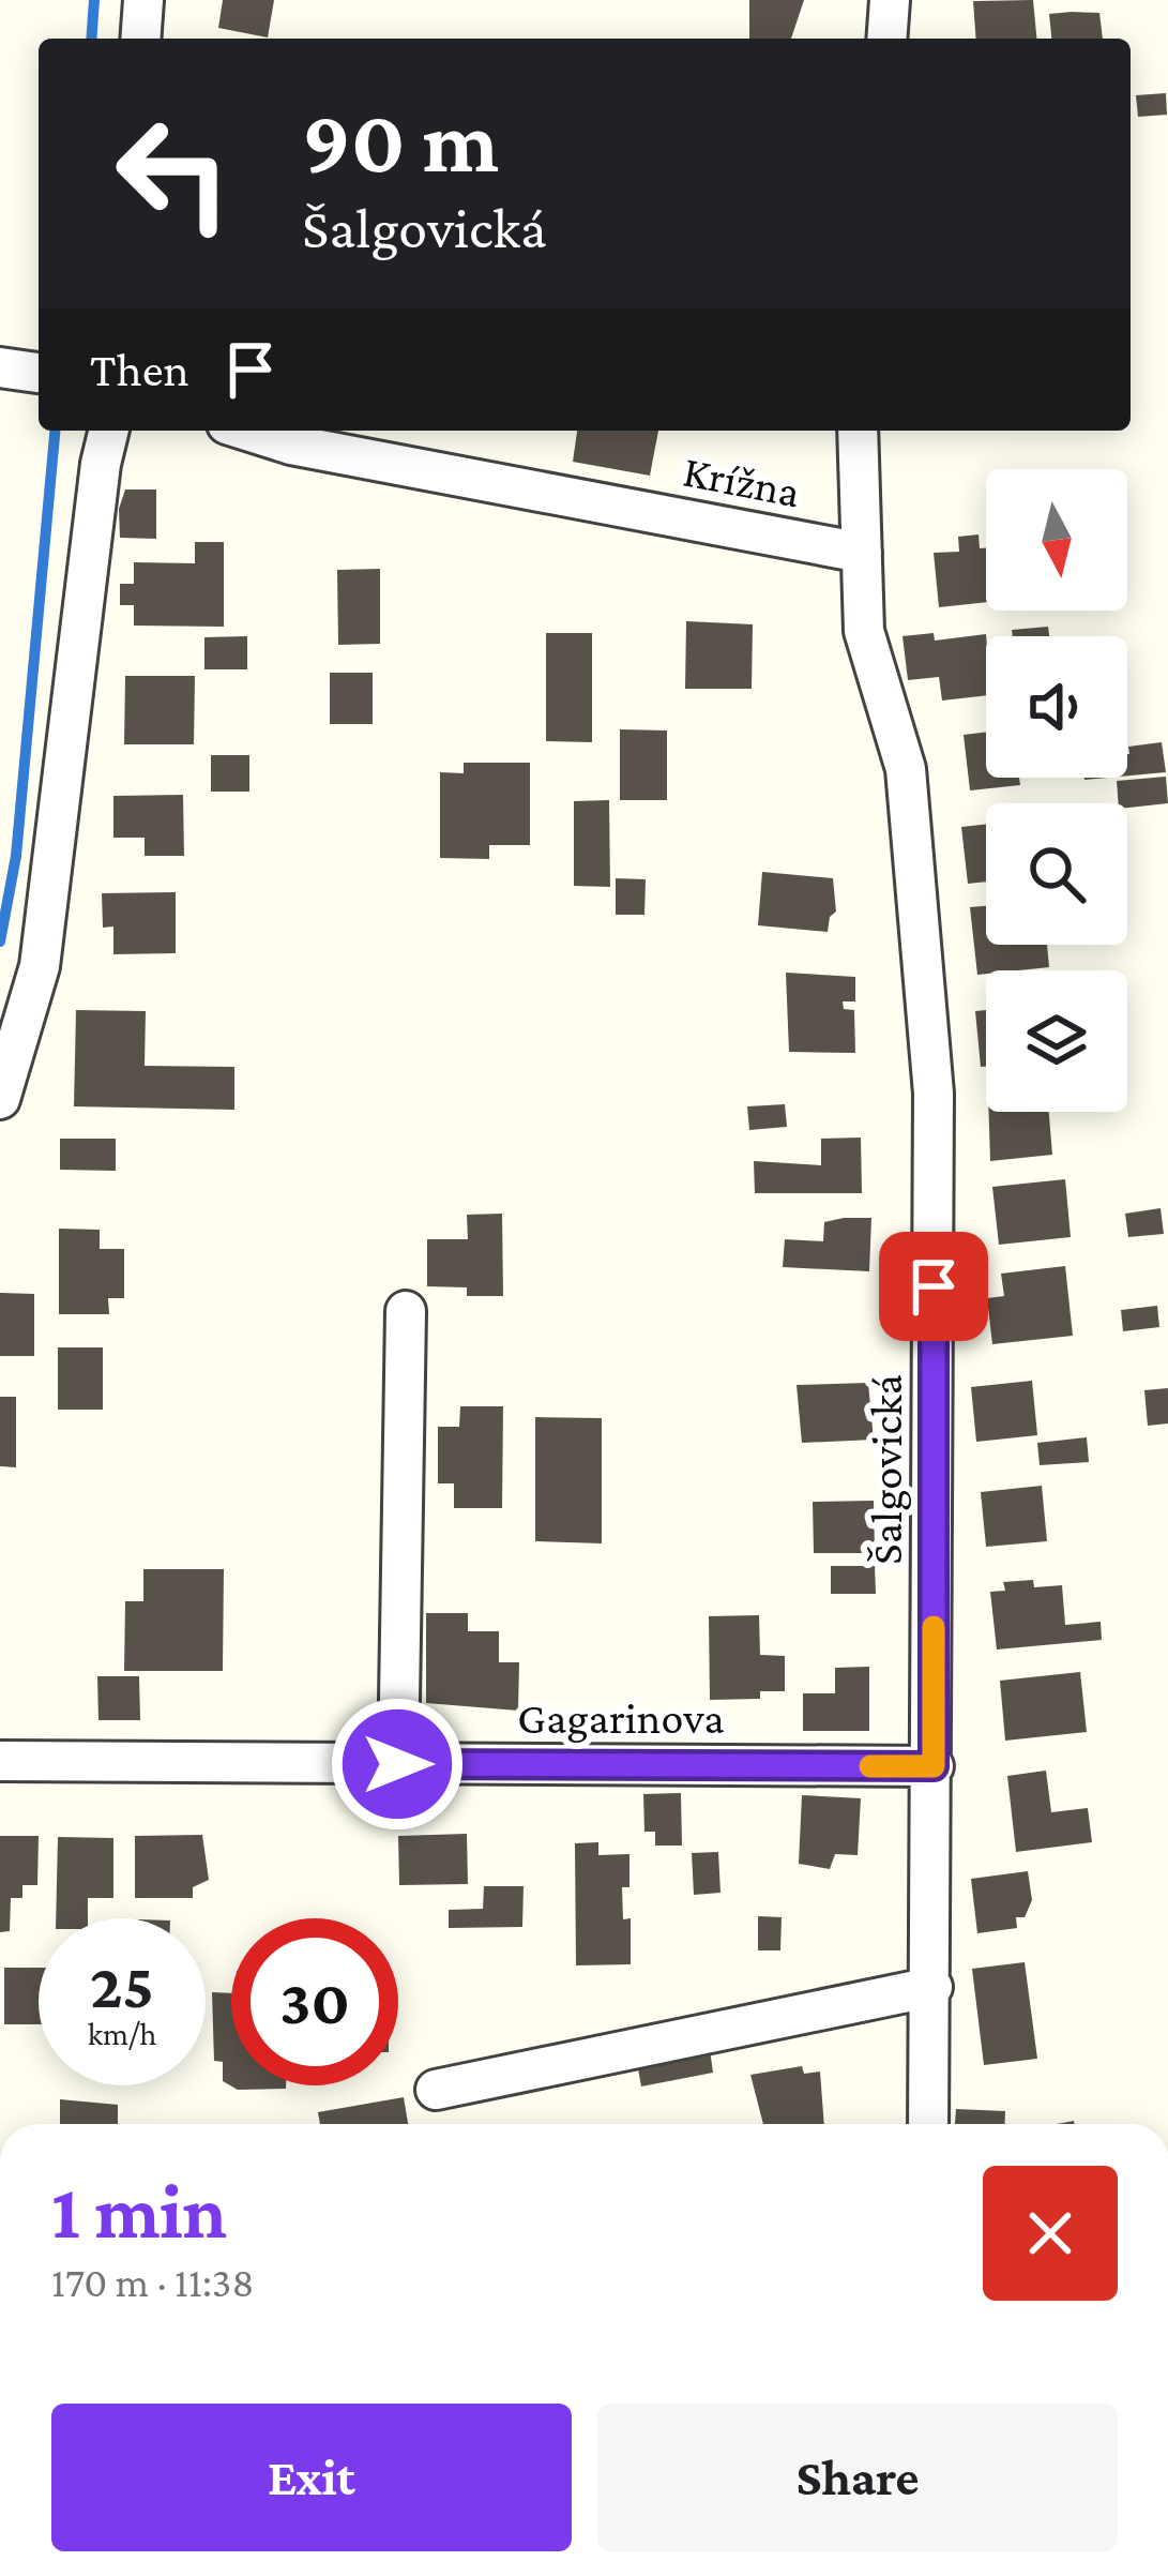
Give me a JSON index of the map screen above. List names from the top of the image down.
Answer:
{
  "streets": {
    "street": ["Krížna", "Šalgovická", "Gagarinova"]
  },
  "crossings": [
    ["Krížna", "Šalgovická"],
    ["Šalgovická", "Gagarinova"]
  ],
  "north": "bottom",
  "page": {
    "turn": ["90 m", "Šalgovická"],
    "then": "Then",
    "speed": "25 km/h",
    "limit": "30",
    "heading": ["1 min", "170 m · 11:38"],
    "buttons": ["Exit", "Share"]
  }
}
